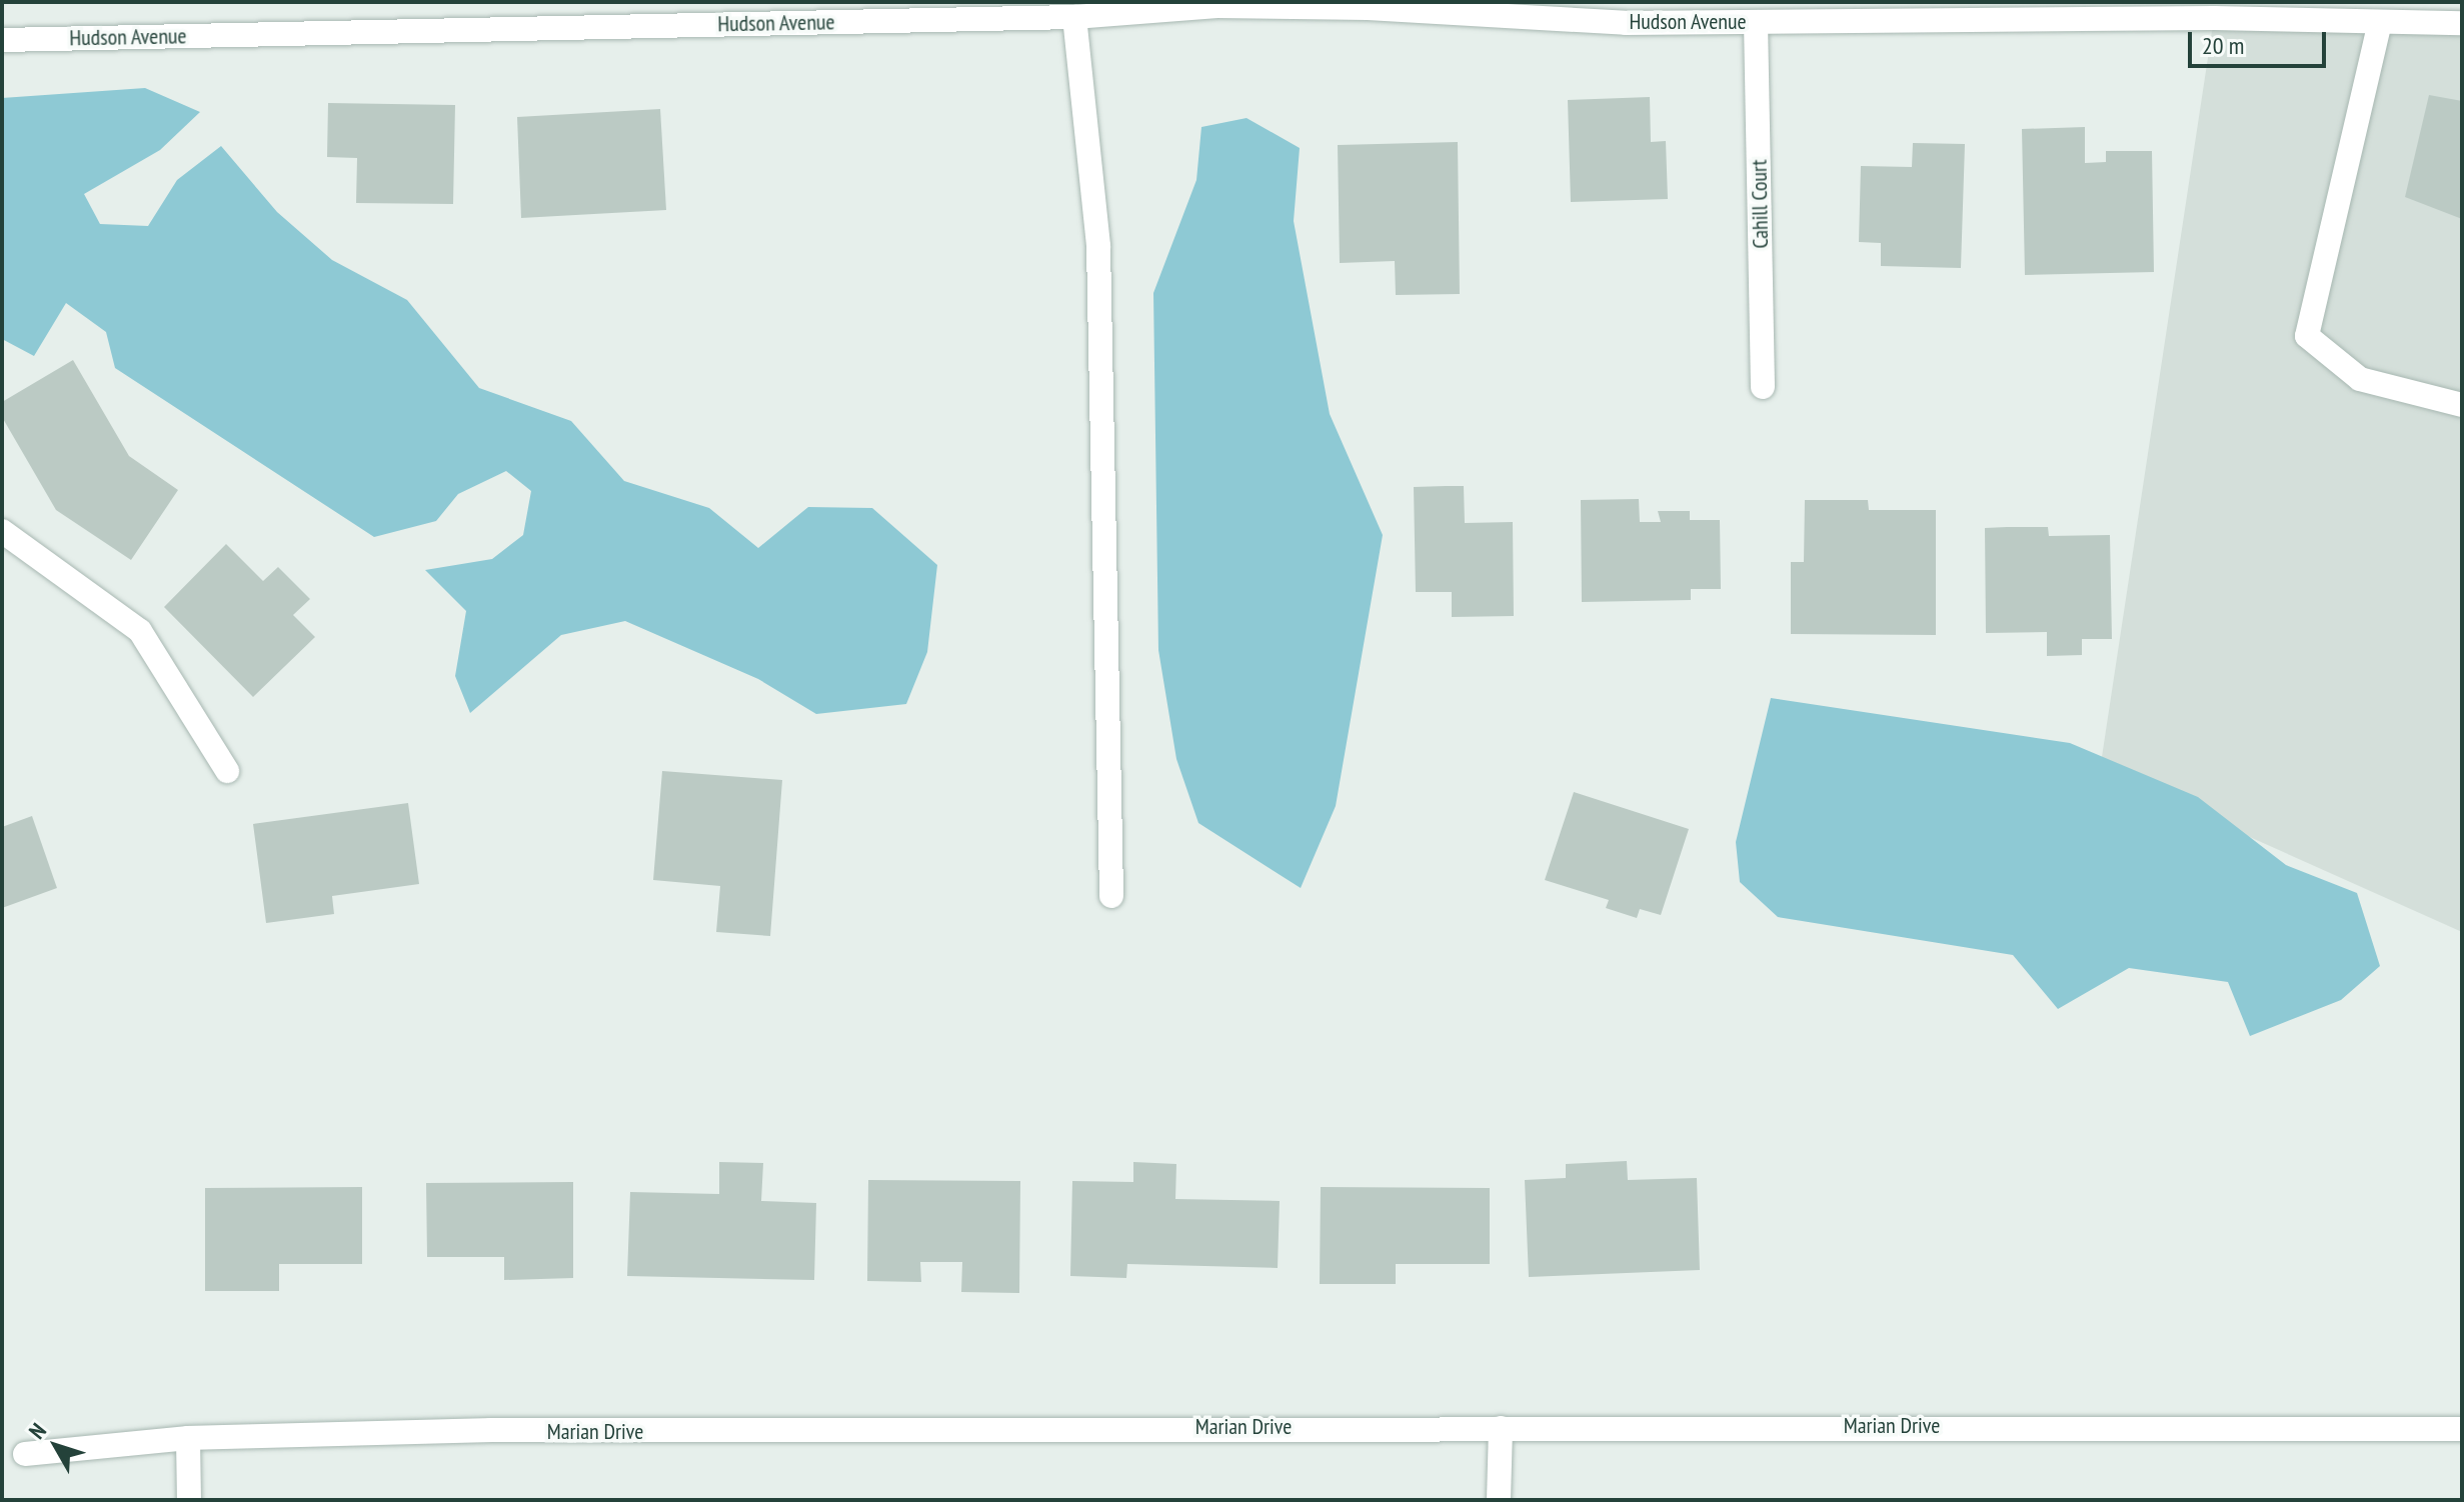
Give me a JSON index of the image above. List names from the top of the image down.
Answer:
{
  "streets": {
    "street": ["Hudson Avenue", "Cahill Court", "Marian Drive"]
  },
  "crossings": [
    ["Hudson Avenue", "Cahill Court"]
  ],
  "scale_bar": "20 m",
  "north": "top left"
}
